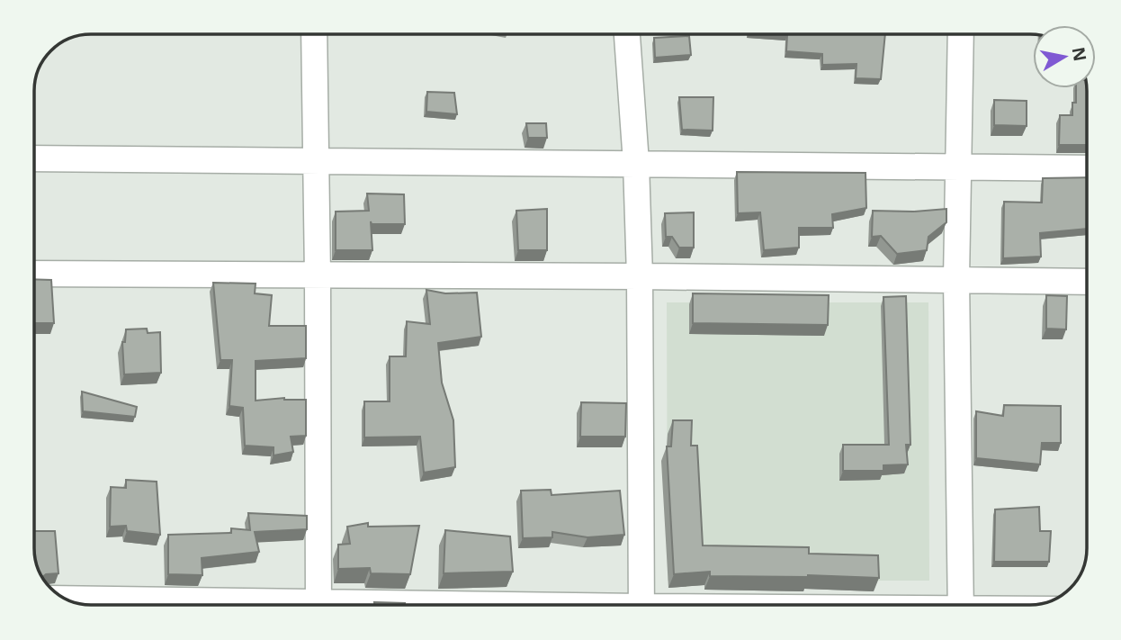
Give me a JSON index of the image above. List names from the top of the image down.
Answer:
{
  "north": "right"
}
